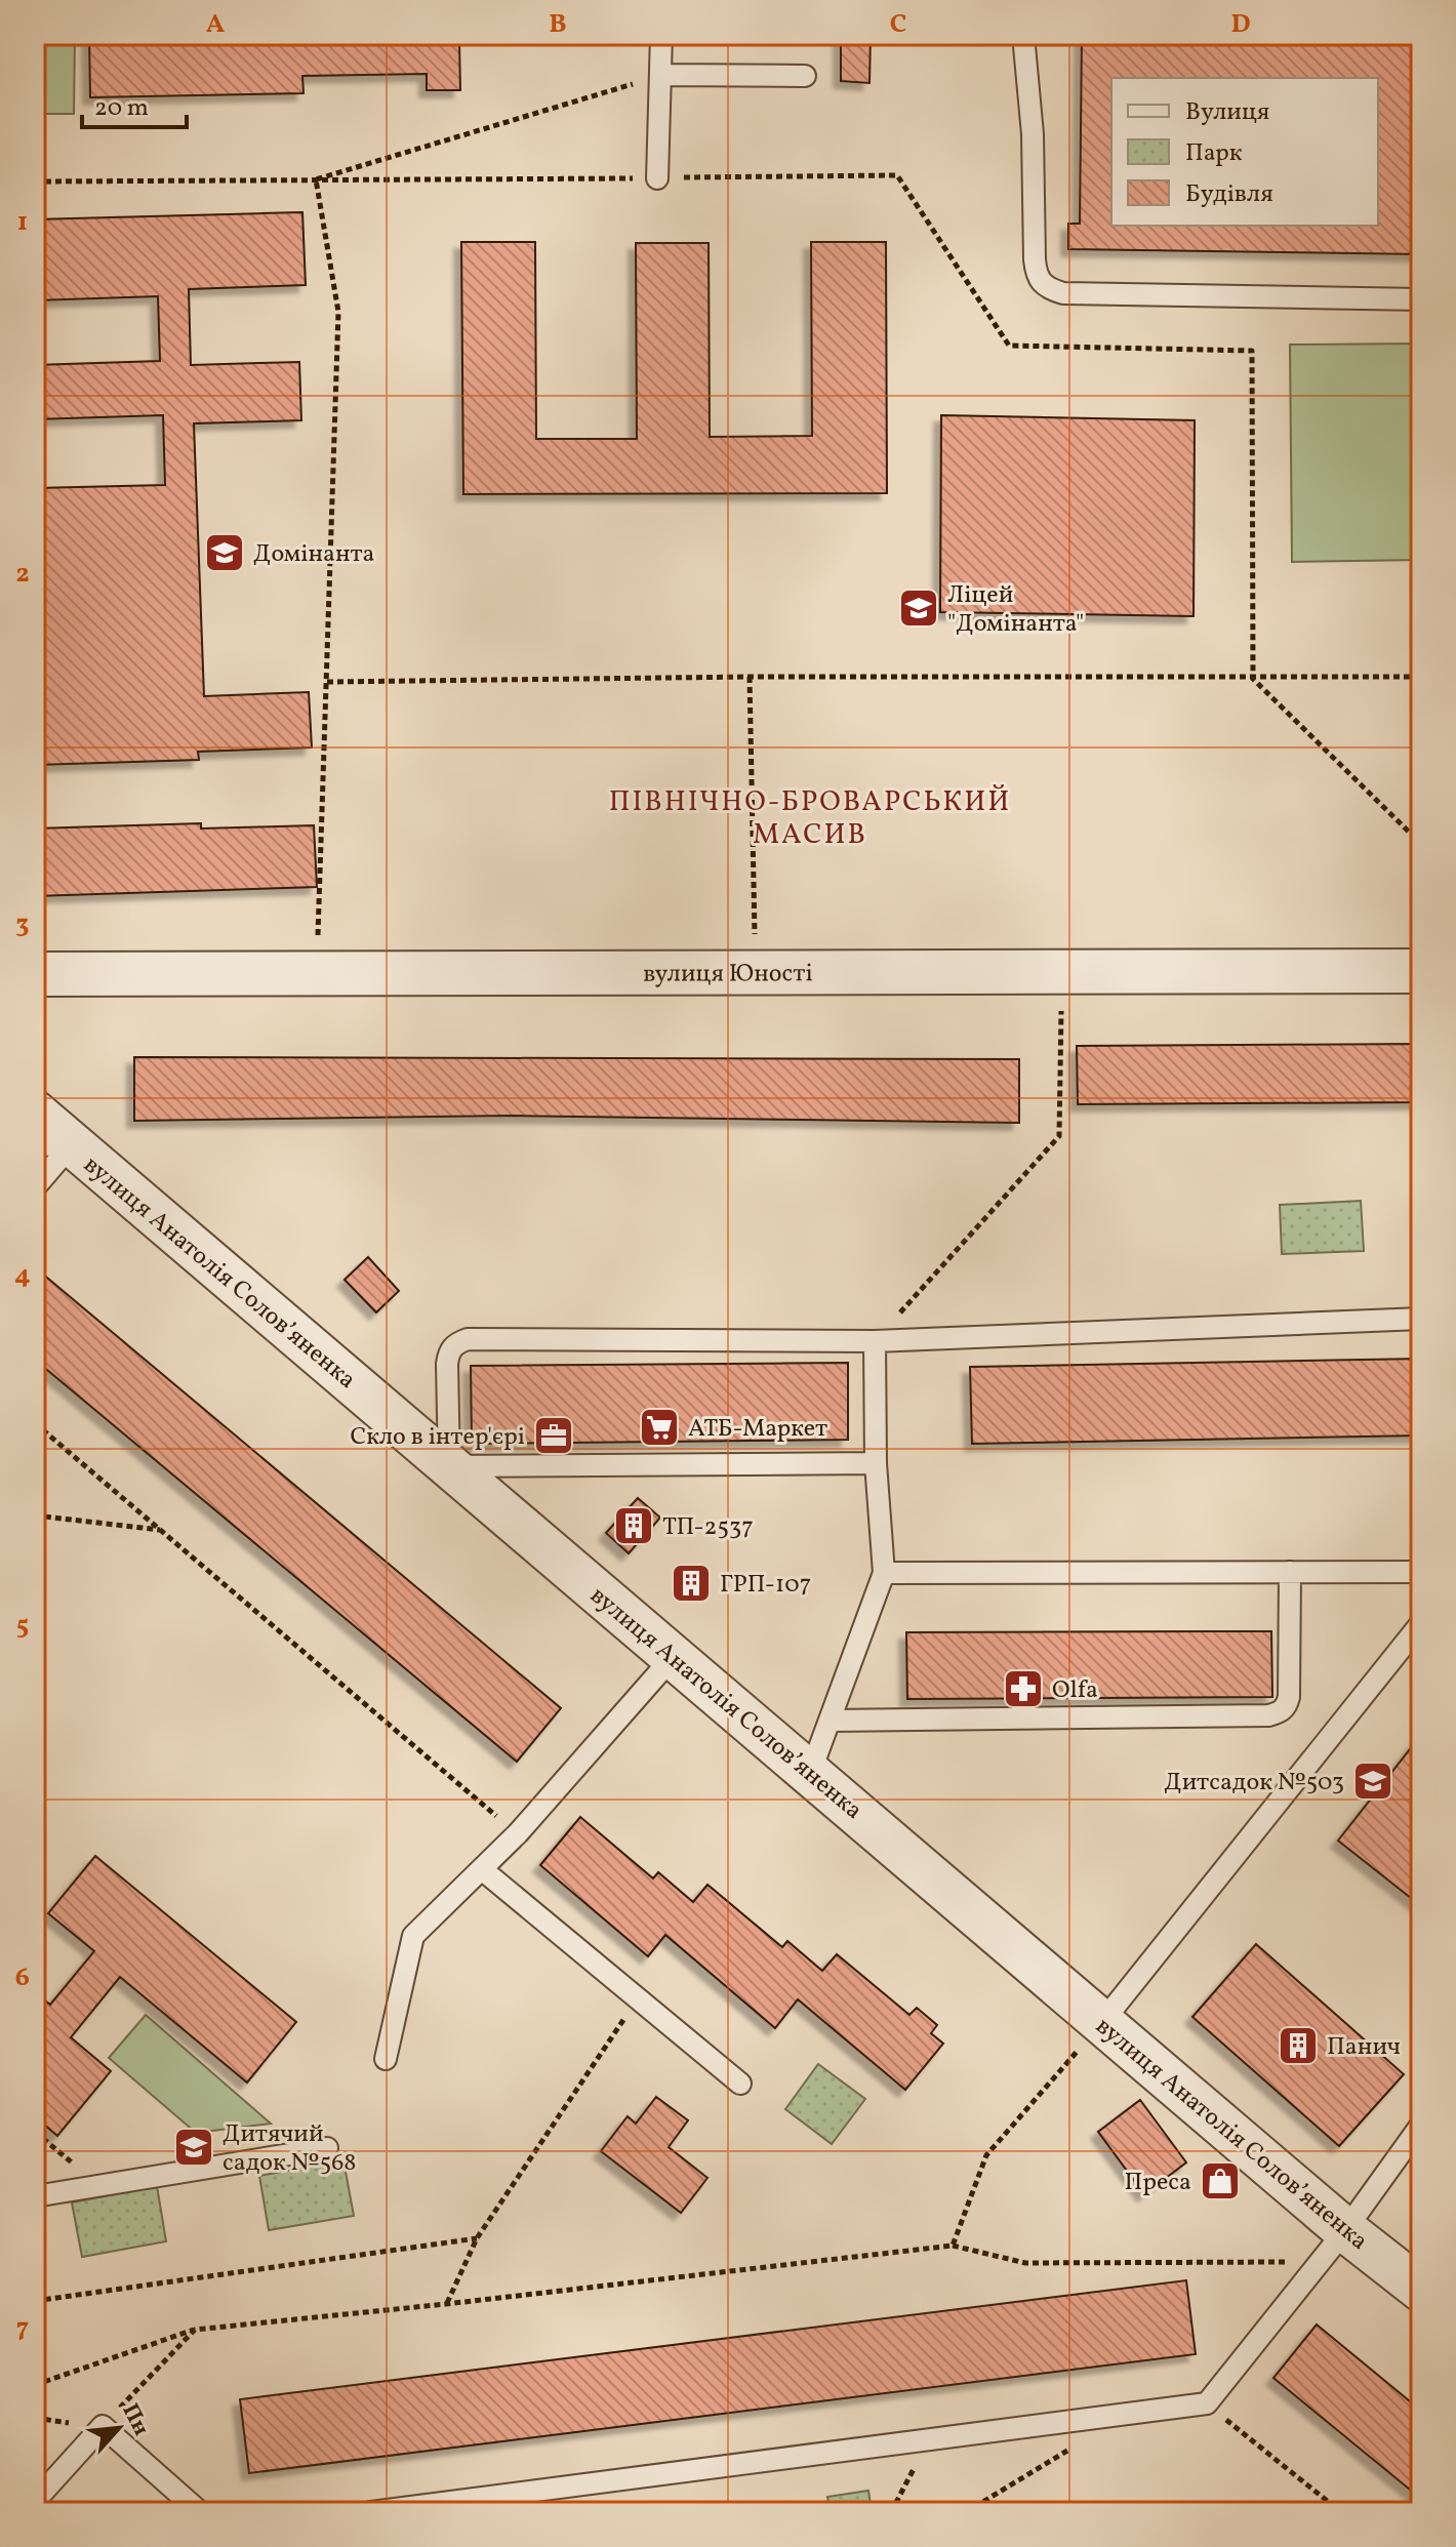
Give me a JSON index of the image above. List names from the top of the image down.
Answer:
{
  "streets": {
    "street": ["вулиця Юності", "вулиця Анатолія Соловʼяненка"]
  },
  "districts": ["ПІВНІЧНО-БРОВАРСЬКИЙ МАСИВ"],
  "places": {
    "school or university": [
      "Домінанта",
      "Ліцей \"Домінанта\"",
      "Дитсадок №503",
      "Дитячий садок №568"
    ],
    "supermarket": ["АТБ-Маркет"],
    "office": ["Скло в інтер'єрі"],
    "building": ["ТП-2537", "ГРП-107", "Панич"],
    "pharmacy": ["Olfa"],
    "shop": ["Преса"]
  },
  "legend": ["Вулиця", "Парк", "Будівля"],
  "scale_bar": "20 m",
  "north": "top right",
  "grid": {
    "columns": [
      "A",
      "B",
      "C",
      "D"
    ],
    "rows": [
      "1",
      "2",
      "3",
      "4",
      "5",
      "6",
      "7"
    ]
  }
}
